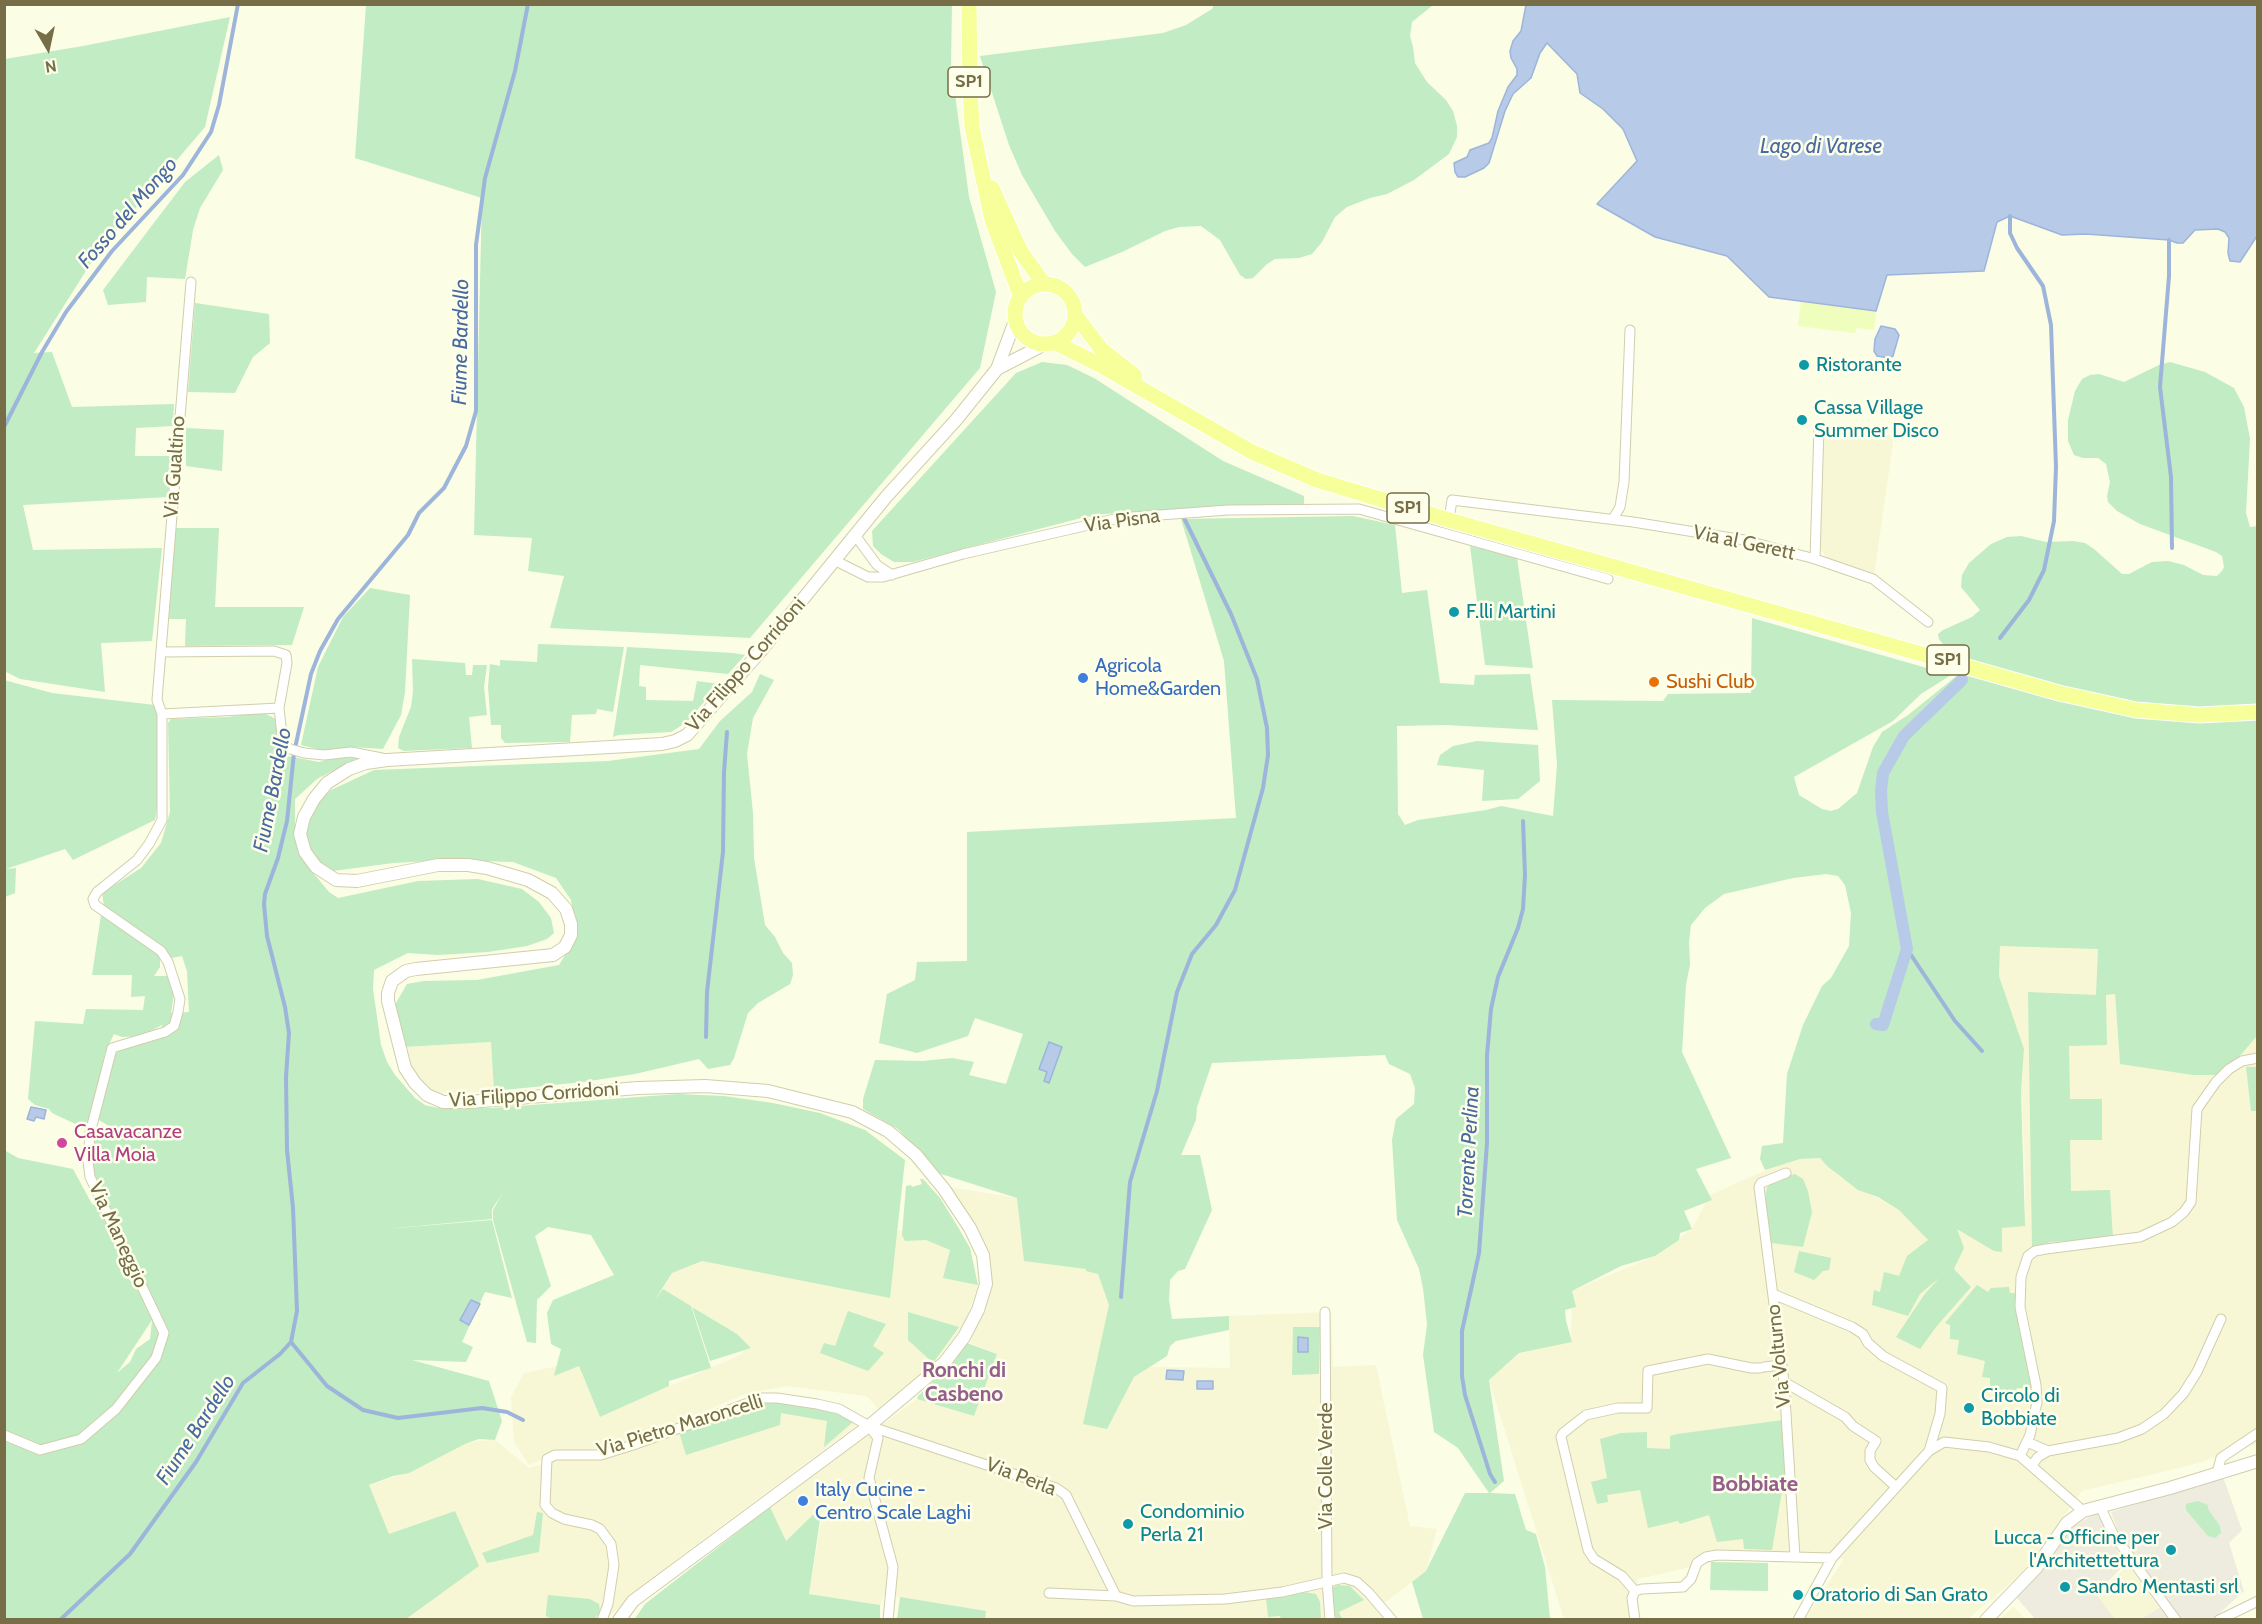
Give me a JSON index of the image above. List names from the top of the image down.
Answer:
{
  "streets": {
    "main road": ["SP1"],
    "street": [
      "Via Gualtino",
      "Via Pisna",
      "Via al Gerett",
      "Via Filippo Corridoni",
      "Via Maneggio",
      "Via Volturno",
      "Via Pietro Maroncelli",
      "Via Colle Verde",
      "Via Perla"
    ]
  },
  "crossings": [
    ["SP1", "Via al Gerett"],
    ["SP1", "Via Filippo Corridoni"],
    ["Via Gualtino", "Via Maneggio"],
    ["Via Pisna", "Via Filippo Corridoni"],
    ["Via Filippo Corridoni", "Via Pietro Maroncelli"],
    ["Via Filippo Corridoni", "Via Perla"],
    ["Via Pietro Maroncelli", "Via Perla"]
  ],
  "districts": ["Ronchi di Casbeno", "Bobbiate"],
  "water": [
    "Lago di Varese",
    "Fosso del Mongo",
    "Fiume Bardello",
    "Torrente Perlina"
  ],
  "places": [
    "Ristorante",
    "Cassa Village Summer Disco",
    "F.lli Martini",
    "Agricola Home&Garden",
    "Sushi Club",
    "Casavacanze Villa Moia",
    "Circolo di Bobbiate",
    "Italy Cucine - Centro Scale Laghi",
    "Condominio Perla 21",
    "Lucca - Officine per l'Architettettura",
    "Sandro Mentasti srl",
    "Oratorio di San Grato"
  ],
  "north": "bottom"
}
